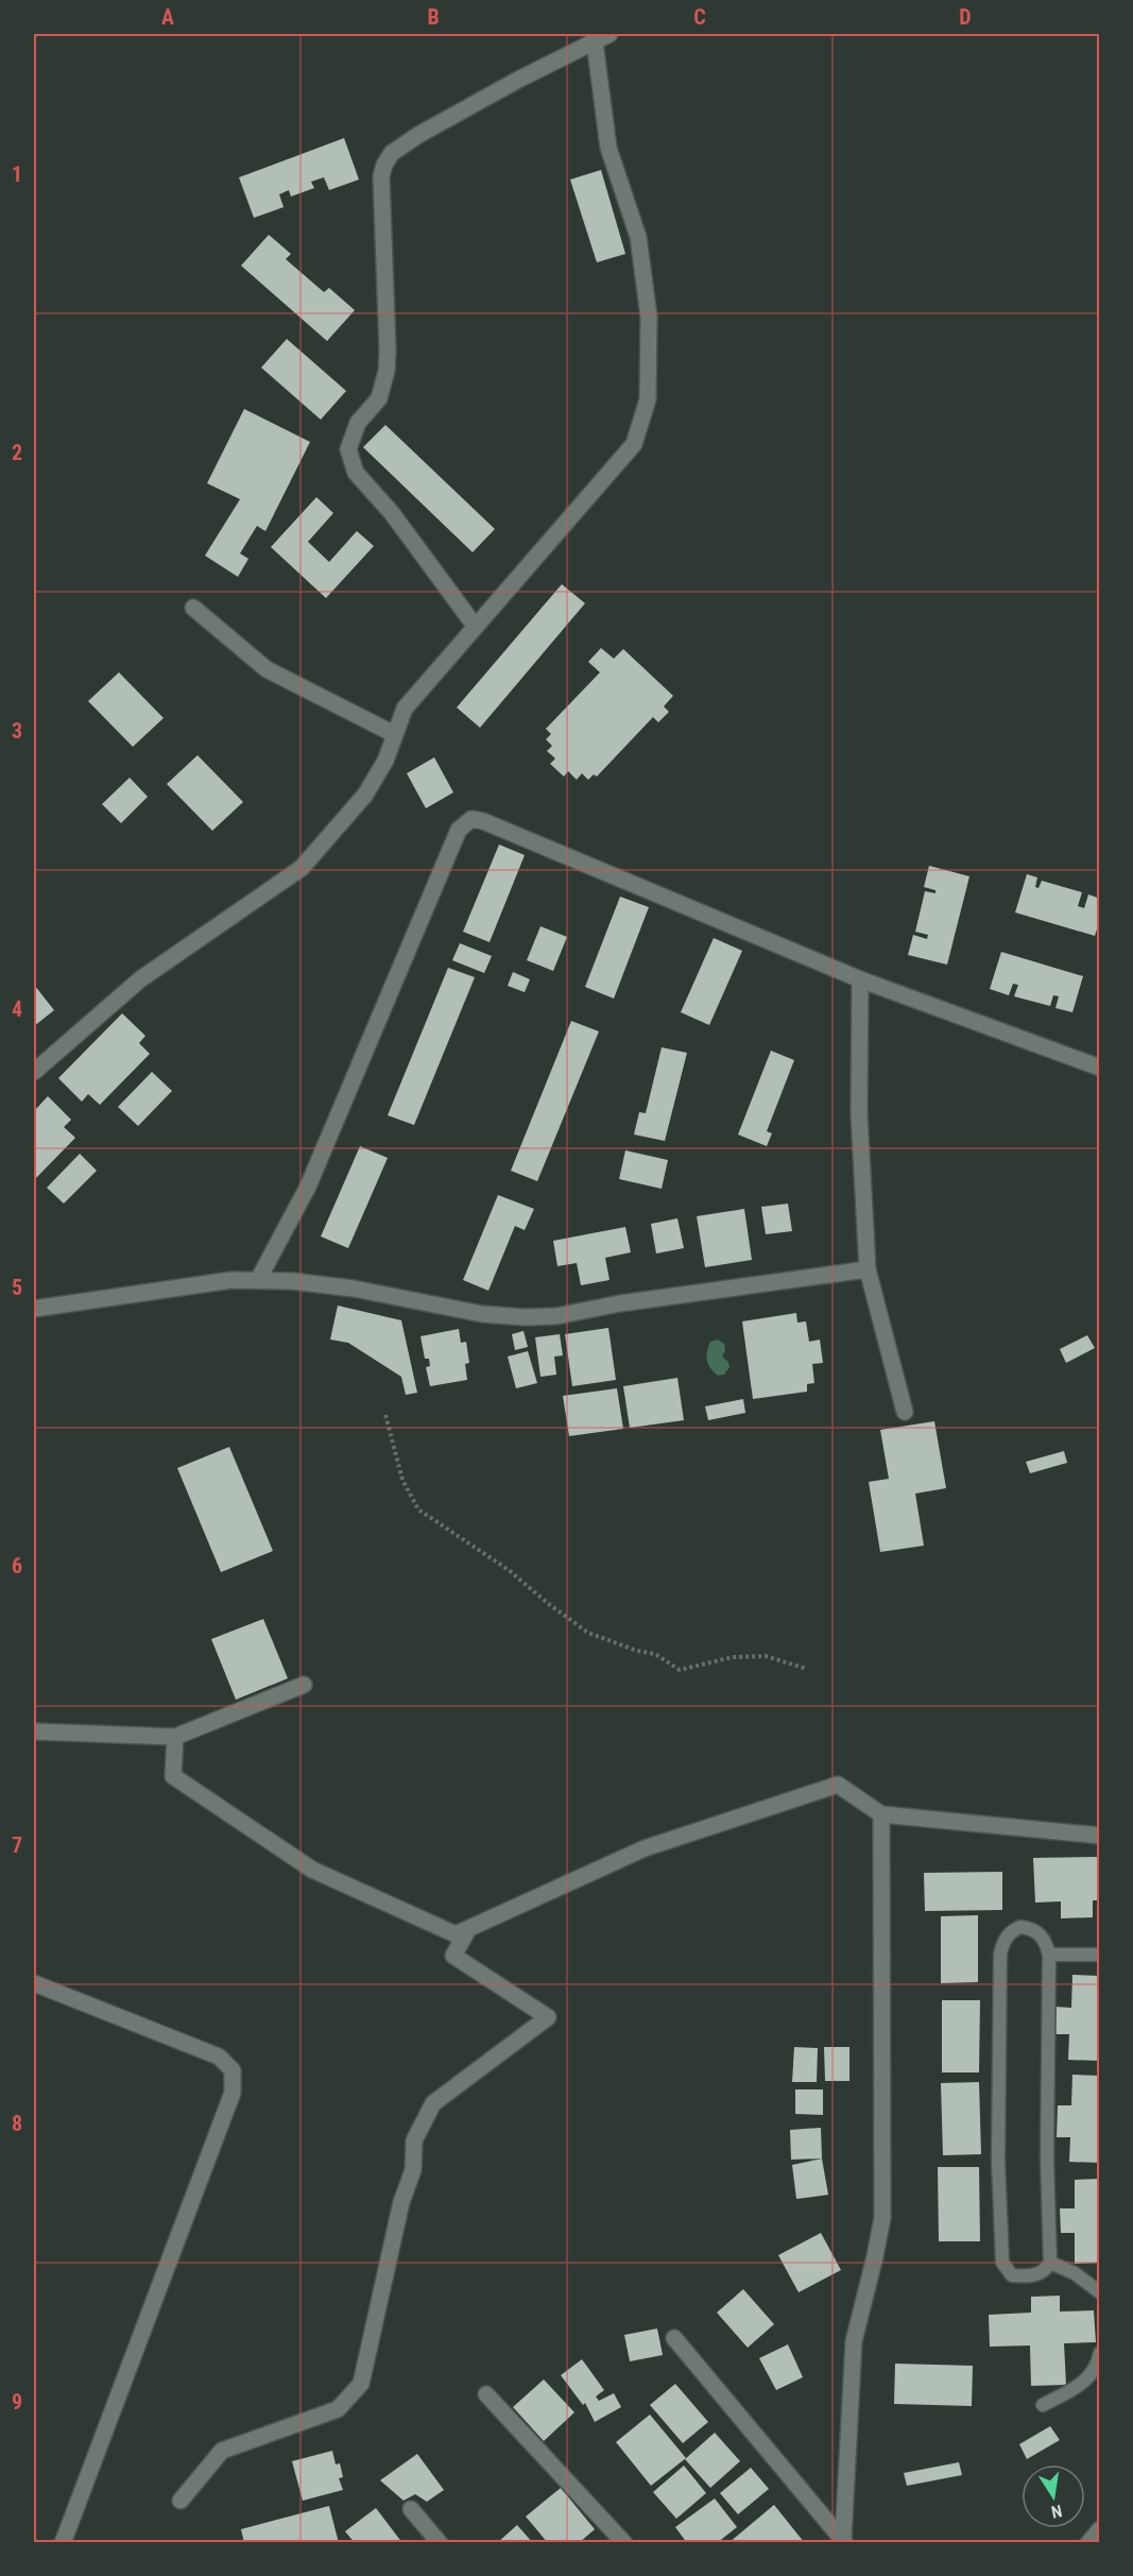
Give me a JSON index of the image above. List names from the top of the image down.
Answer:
{
  "north": "bottom",
  "grid": {
    "columns": [
      "A",
      "B",
      "C",
      "D"
    ],
    "rows": [
      "1",
      "2",
      "3",
      "4",
      "5",
      "6",
      "7",
      "8",
      "9"
    ]
  }
}
